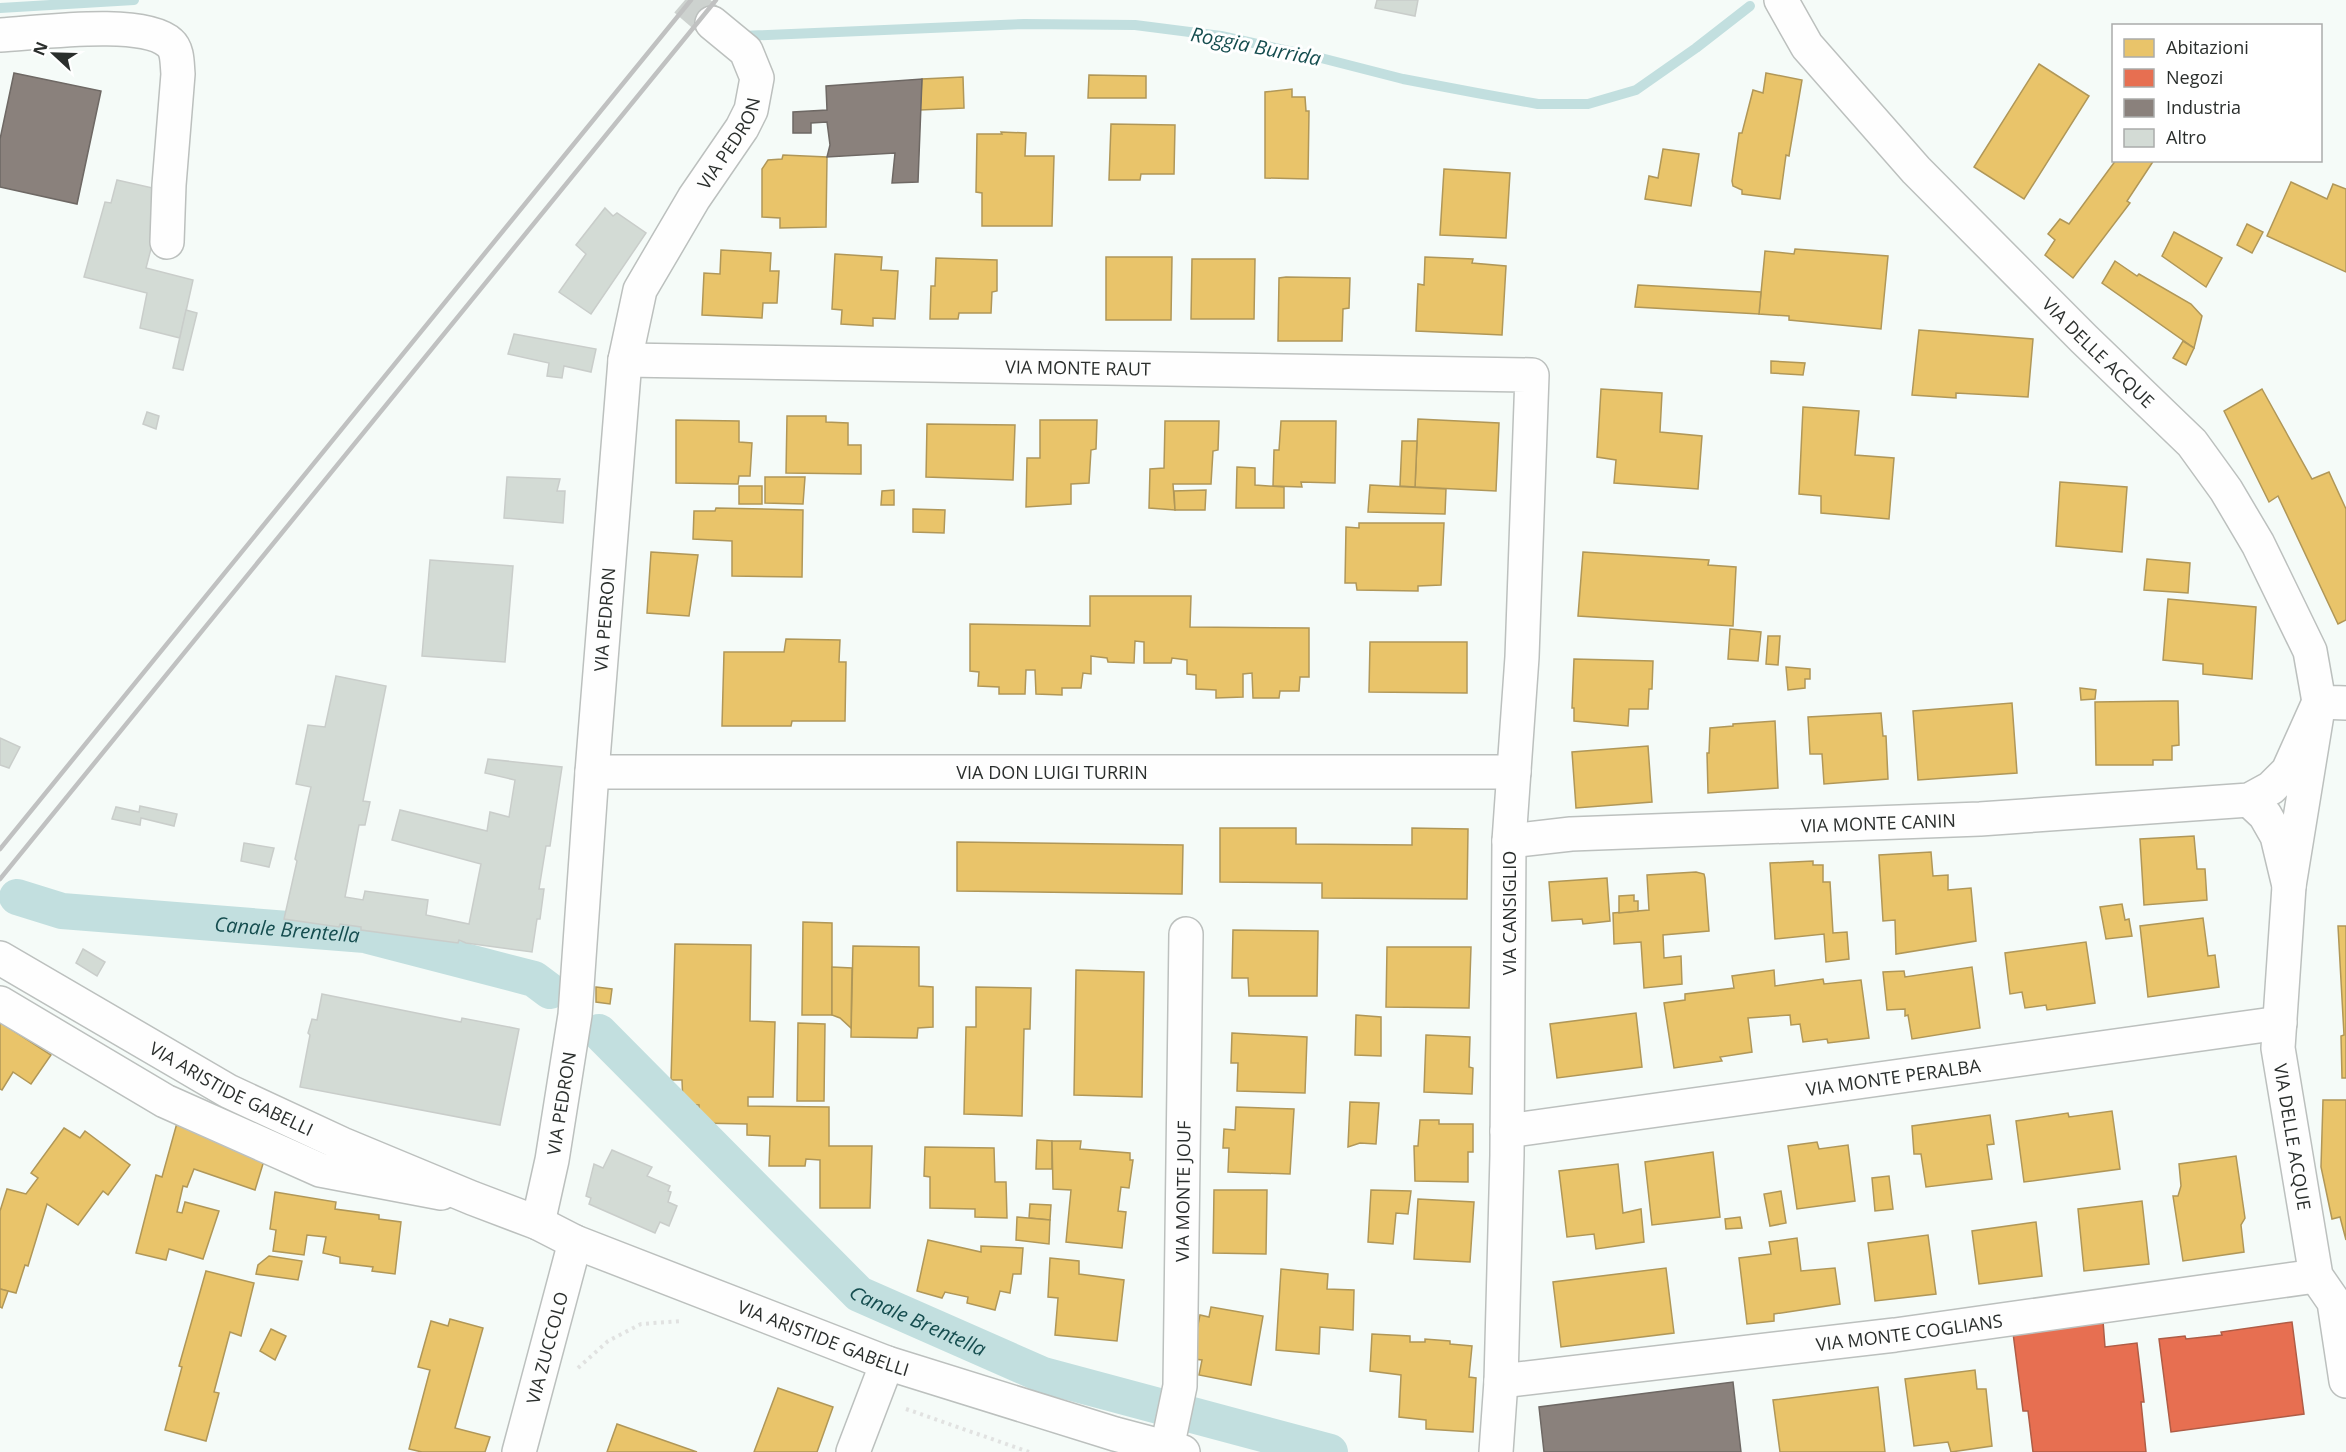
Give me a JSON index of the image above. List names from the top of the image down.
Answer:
{
  "streets": {
    "street": [
      "VIA PEDRON",
      "VIA DELLE ACQUE",
      "VIA MONTE RAUT",
      "VIA DON LUIGI TURRIN",
      "VIA MONTE CANIN",
      "VIA CANSIGLIO",
      "VIA MONTE PERALBA",
      "VIA ARISTIDE GABELLI",
      "VIA MONTE JOUF",
      "VIA MONTE COGLIANS",
      "VIA ZUCCOLO"
    ]
  },
  "crossings": [
    ["VIA PEDRON", "VIA MONTE RAUT"],
    ["VIA PEDRON", "VIA DON LUIGI TURRIN"],
    ["VIA PEDRON", "VIA ARISTIDE GABELLI"],
    ["VIA DELLE ACQUE", "VIA MONTE CANIN"],
    ["VIA DELLE ACQUE", "VIA MONTE PERALBA"],
    ["VIA DELLE ACQUE", "VIA MONTE COGLIANS"],
    ["VIA MONTE RAUT", "VIA CANSIGLIO"],
    ["VIA DON LUIGI TURRIN", "VIA CANSIGLIO"],
    ["VIA MONTE CANIN", "VIA CANSIGLIO"],
    ["VIA CANSIGLIO", "VIA MONTE PERALBA"],
    ["VIA CANSIGLIO", "VIA MONTE COGLIANS"],
    ["VIA ARISTIDE GABELLI", "VIA MONTE JOUF"],
    ["VIA ARISTIDE GABELLI", "VIA ZUCCOLO"]
  ],
  "water": ["Roggia Burrida", "Canale Brentella"],
  "legend": [
    "Abitazioni",
    "Negozi",
    "Industria",
    "Altro"
  ],
  "north": "left"
}
